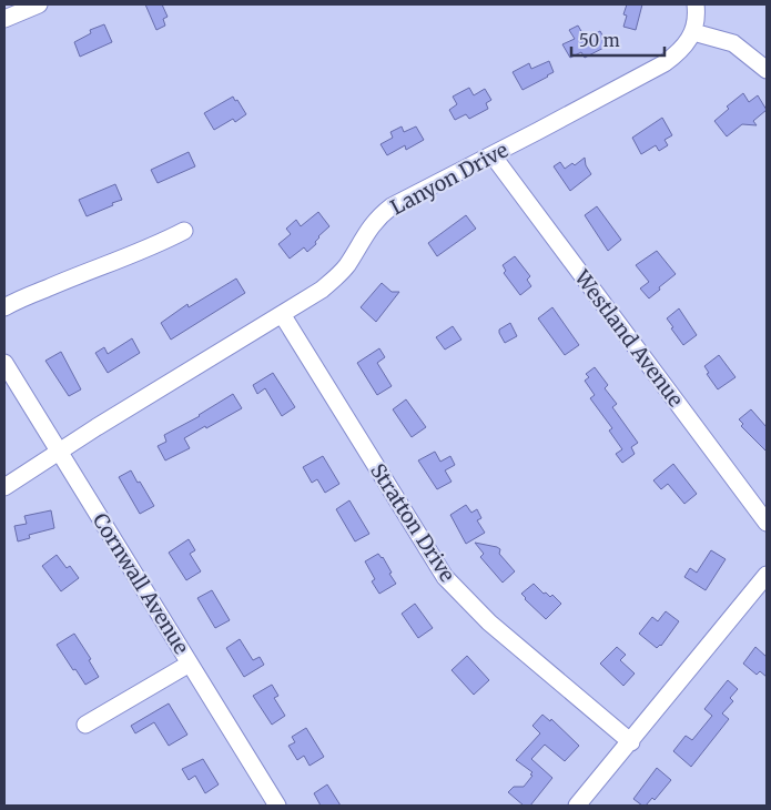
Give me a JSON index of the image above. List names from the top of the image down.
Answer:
{
  "streets": {
    "street": [
      "Lanyon Drive",
      "Westland Avenue",
      "Stratton Drive",
      "Cornwall Avenue"
    ]
  },
  "crossings": [
    ["Lanyon Drive", "Westland Avenue"],
    ["Lanyon Drive", "Stratton Drive"],
    ["Lanyon Drive", "Cornwall Avenue"]
  ],
  "scale_bar": "50 m"
}
